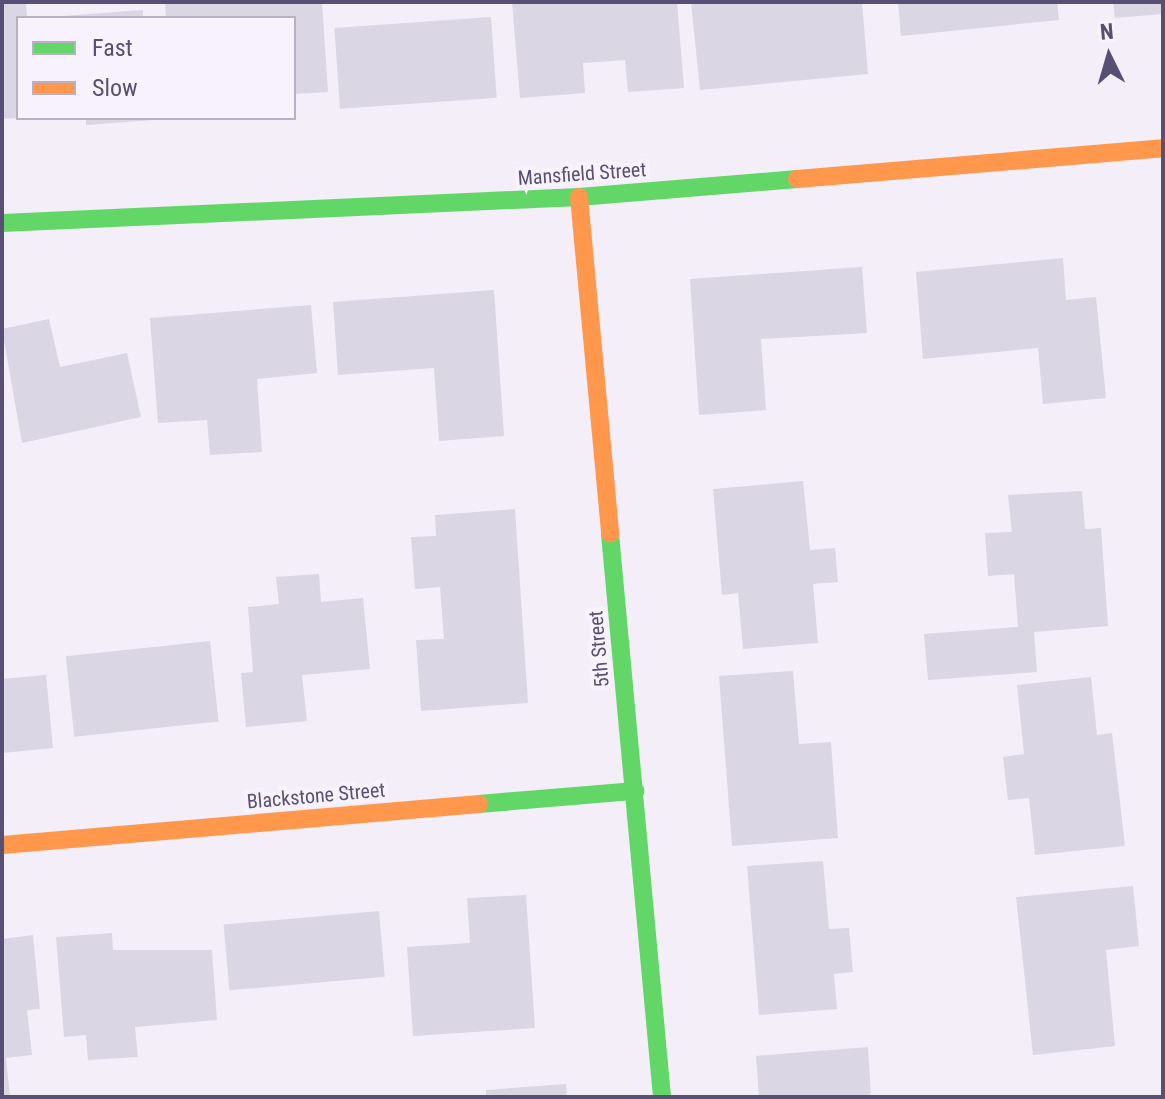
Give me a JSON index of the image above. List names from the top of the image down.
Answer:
{
  "streets": {
    "street": ["Mansfield Street", "5th Street", "Blackstone Street"]
  },
  "crossings": [
    ["Mansfield Street", "5th Street"],
    ["5th Street", "Blackstone Street"]
  ],
  "legend": ["Fast", "Slow"],
  "north": "top"
}
